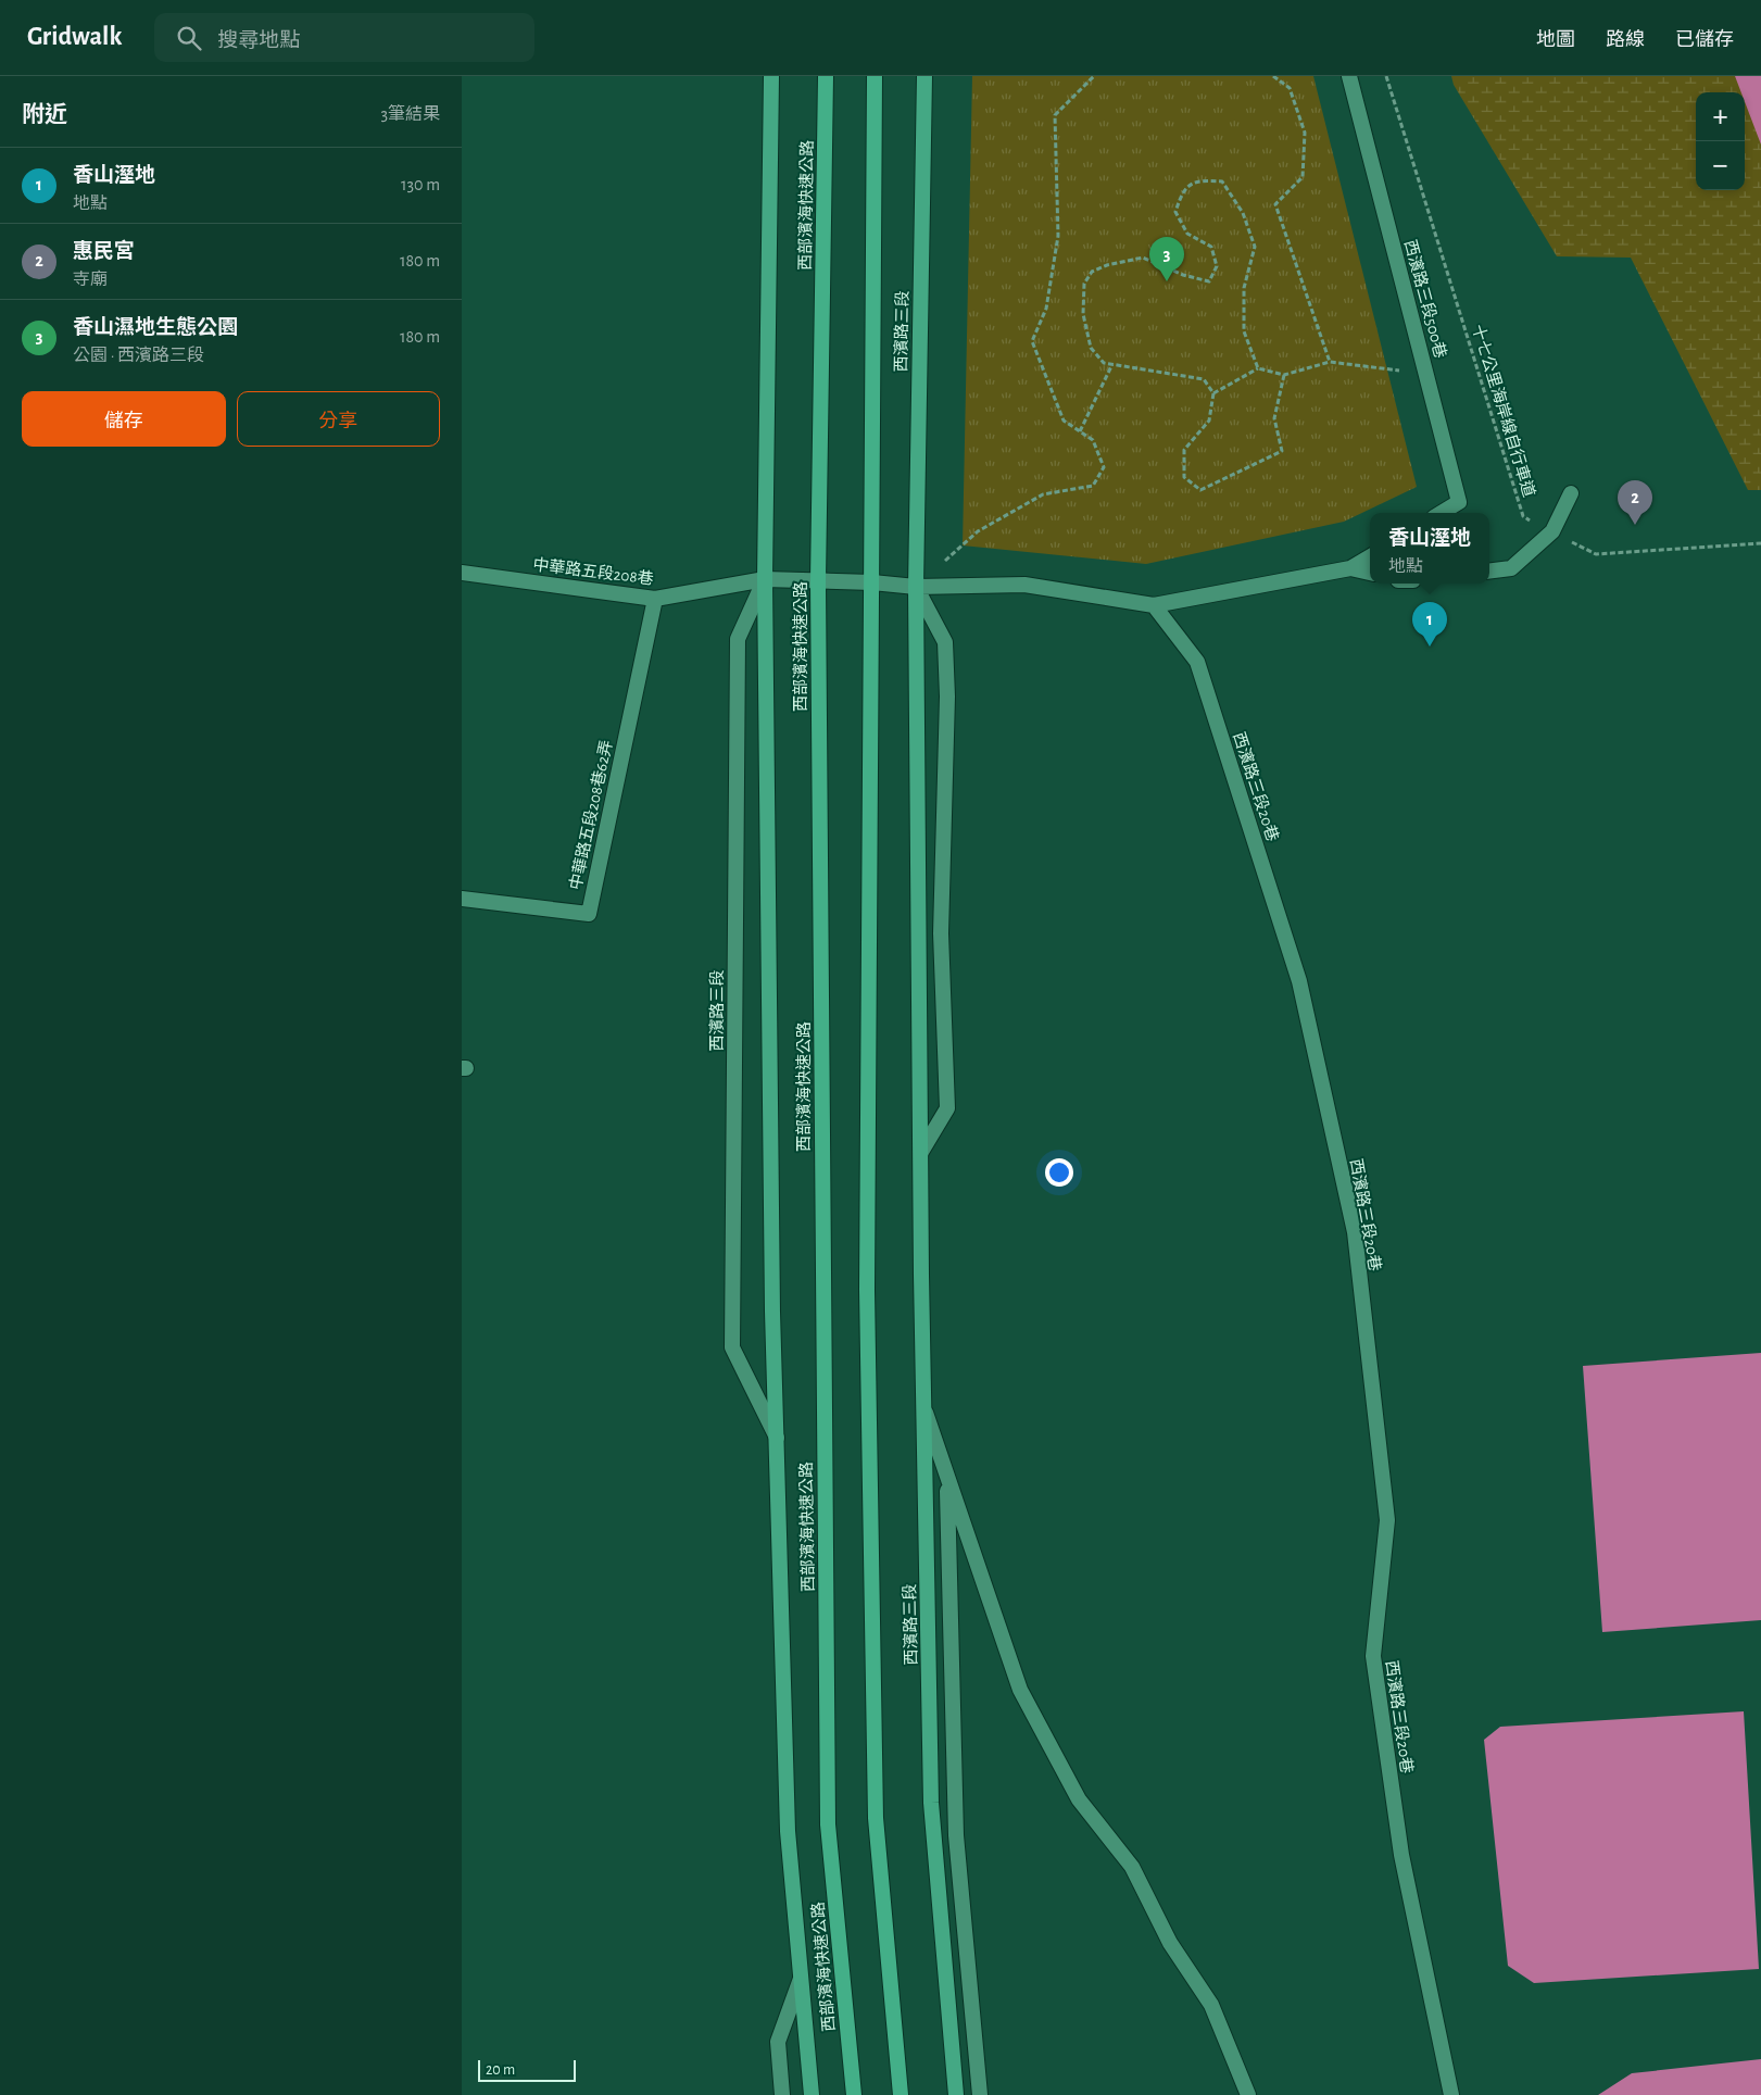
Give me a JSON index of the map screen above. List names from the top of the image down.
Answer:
{
  "streets": {
    "highway": ["西部濱海快速公路"],
    "main road": ["西濱路三段"],
    "street": [
      "西濱路三段500巷",
      "中華路五段208巷",
      "西濱路三段20巷",
      "中華路五段208巷62弄"
    ],
    "path": ["十七公里海岸線自行車道"]
  },
  "crossings": [
    ["西部濱海快速公路", "中華路五段208巷"],
    ["西濱路三段", "中華路五段208巷"],
    ["中華路五段208巷", "中華路五段208巷62弄"]
  ],
  "scale_bar": "20 m",
  "page": {
    "header": "Gridwalk",
    "search": "搜尋地點",
    "nav": ["地圖", "路線", "已儲存"],
    "heading": ["附近", "3筆結果"],
    "map_buttons": ["+", "−"],
    "list": [
      {
        "mark": "1",
        "name": "香山溼地",
        "note": "地點",
        "value": "130 m"
      },
      {
        "mark": "2",
        "name": "惠民宮",
        "note": "寺廟",
        "value": "180 m"
      },
      {
        "mark": "3",
        "name": "香山濕地生態公園",
        "note": "公園 · 西濱路三段",
        "value": "180 m"
      }
    ],
    "pins": ["3", "2", "1"],
    "buttons": ["儲存", "分享"],
    "popup": ["香山溼地", "地點"],
    "scale": "20 m"
  }
}
